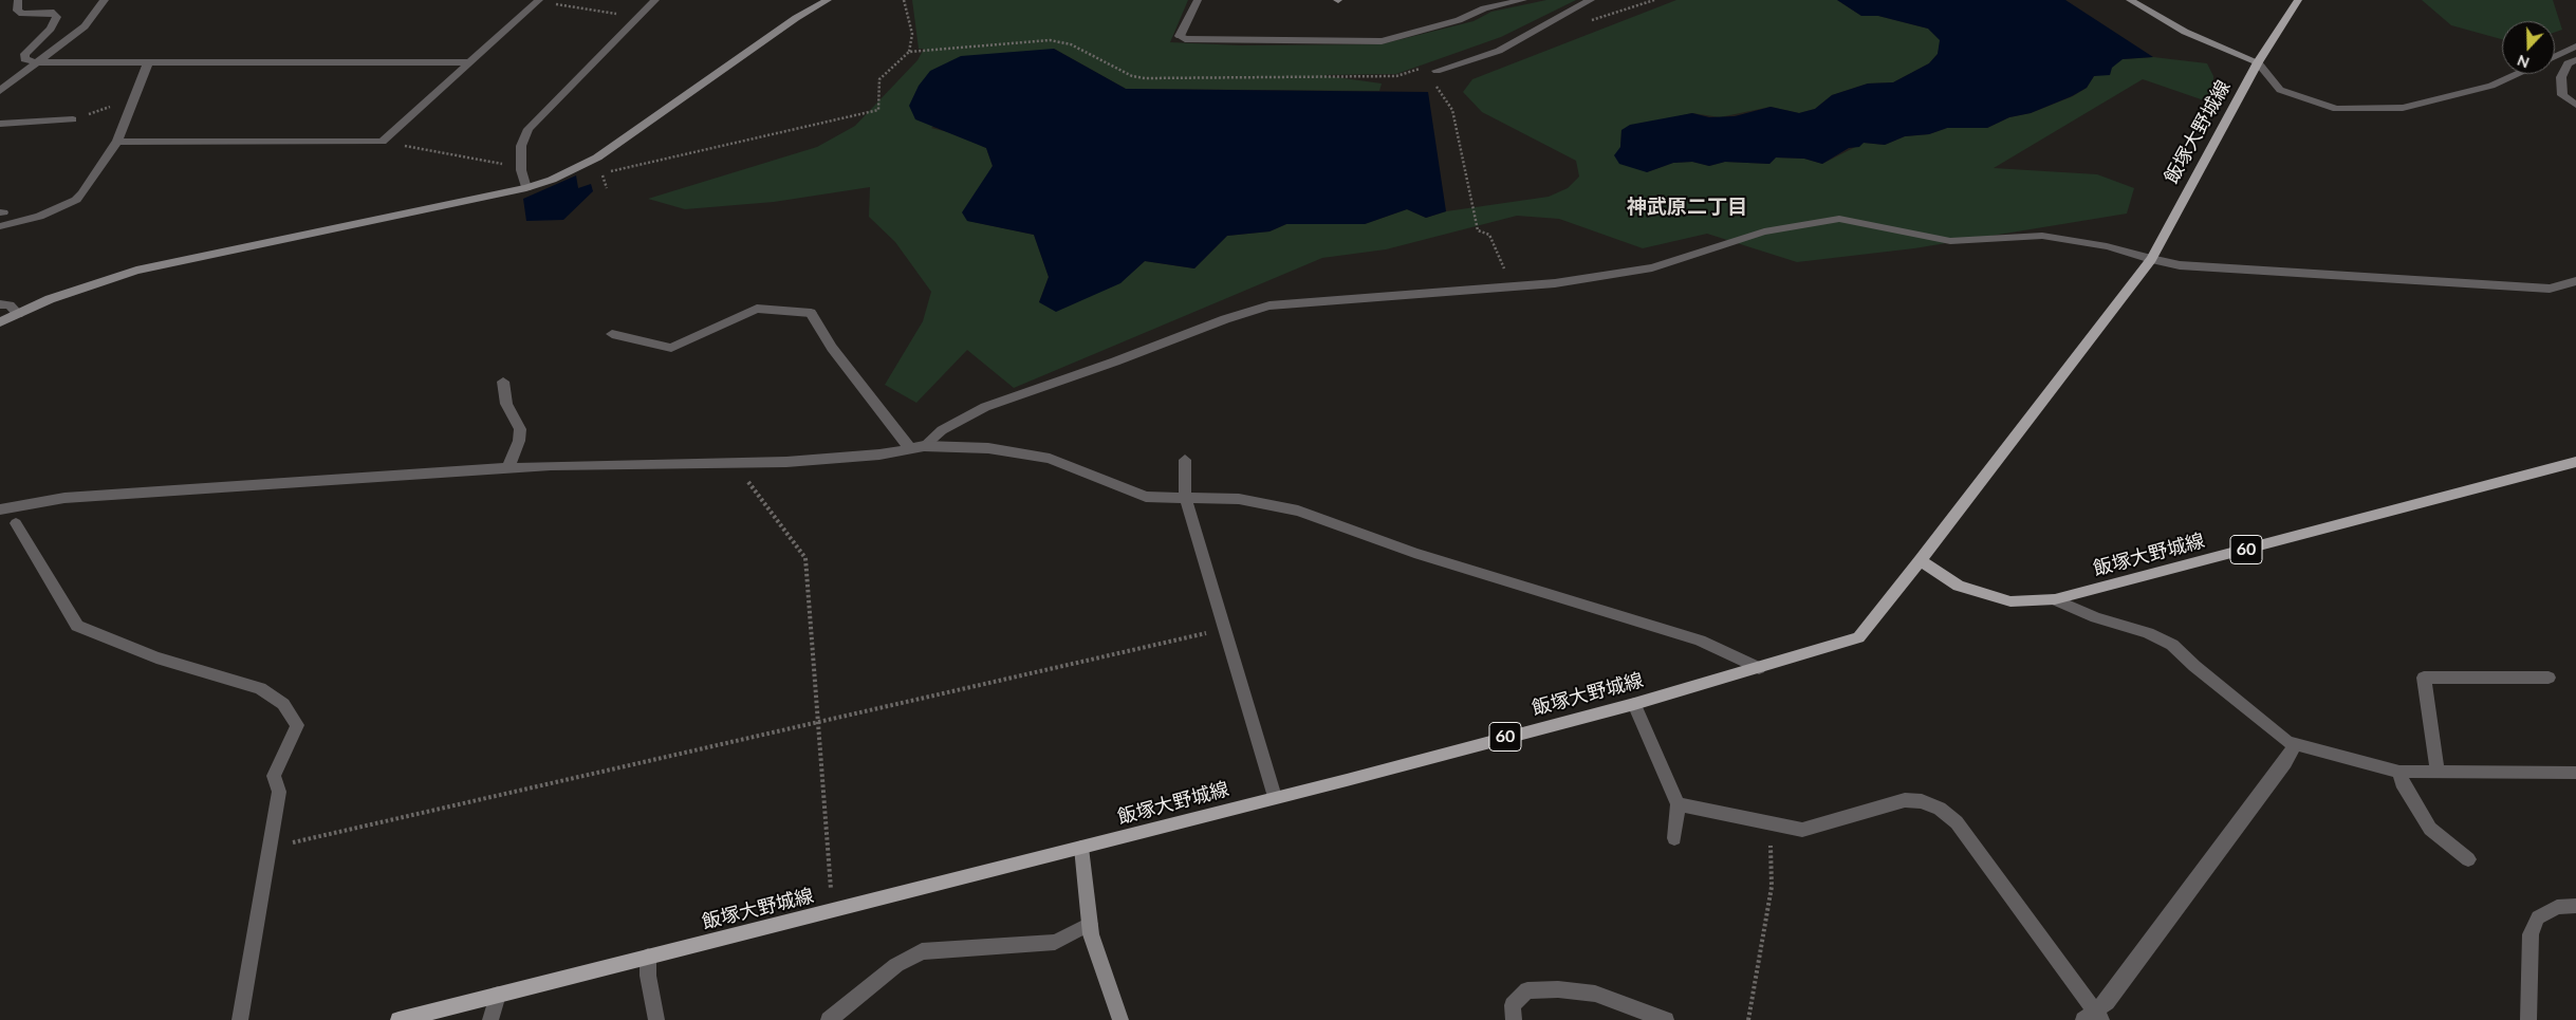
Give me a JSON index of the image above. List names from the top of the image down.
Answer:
{
  "streets": {
    "main road": ["飯塚大野城線", "60"]
  },
  "districts": ["神武原二丁目"],
  "north": "bottom"
}
